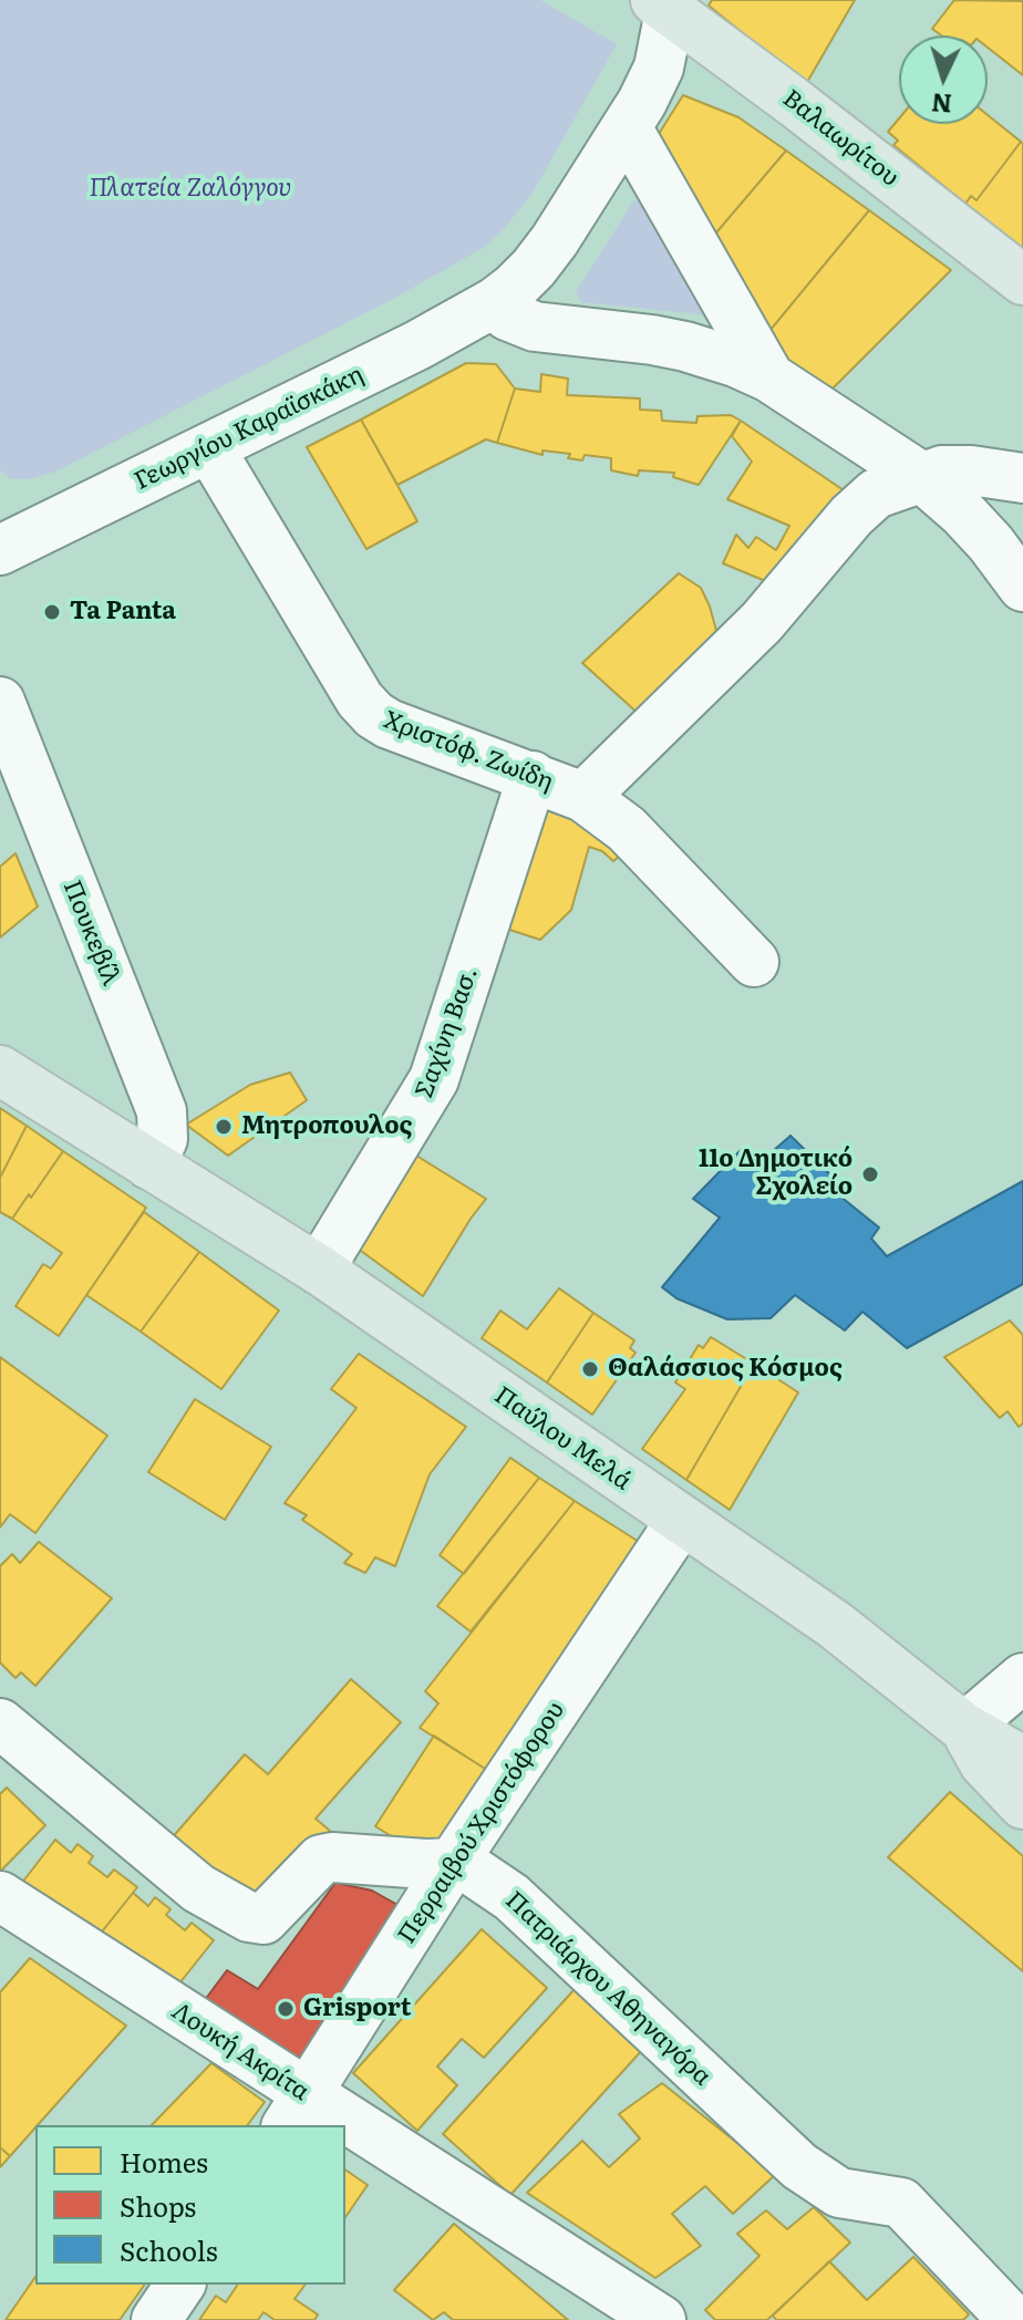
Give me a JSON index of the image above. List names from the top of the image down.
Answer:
{
  "streets": {
    "main road": ["Βαλαωρίτου", "Παύλου Μελά"],
    "street": [
      "Γεωργίου Καραϊσκάκη",
      "Χριστόφ. Ζωίδη",
      "Πουκεβίλ",
      "Σαχίνη Βασ.",
      "Περραιβού Χριστόφορου",
      "Πατριάρχου Αθηναγόρα",
      "Λουκή Ακρίτα"
    ]
  },
  "crossings": [
    ["Βαλαωρίτου", "Γεωργίου Καραϊσκάκη"],
    ["Γεωργίου Καραϊσκάκη", "Χριστόφ. Ζωίδη"],
    ["Χριστόφ. Ζωίδη", "Σαχίνη Βασ."],
    ["Πουκεβίλ", "Παύλου Μελά"],
    ["Σαχίνη Βασ.", "Παύλου Μελά"],
    ["Παύλου Μελά", "Περραιβού Χριστόφορου"],
    ["Περραιβού Χριστόφορου", "Πατριάρχου Αθηναγόρα"],
    ["Περραιβού Χριστόφορου", "Λουκή Ακρίτα"]
  ],
  "parks": ["Πλατεία Ζαλόγγου"],
  "places": [
    "Ta Panta",
    "Μητροπουλος",
    "11ο Δημοτικό Σχολείο",
    "Θαλάσσιος Κόσμος",
    "Grisport"
  ],
  "legend": ["Homes", "Shops", "Schools"],
  "north": "bottom"
}
